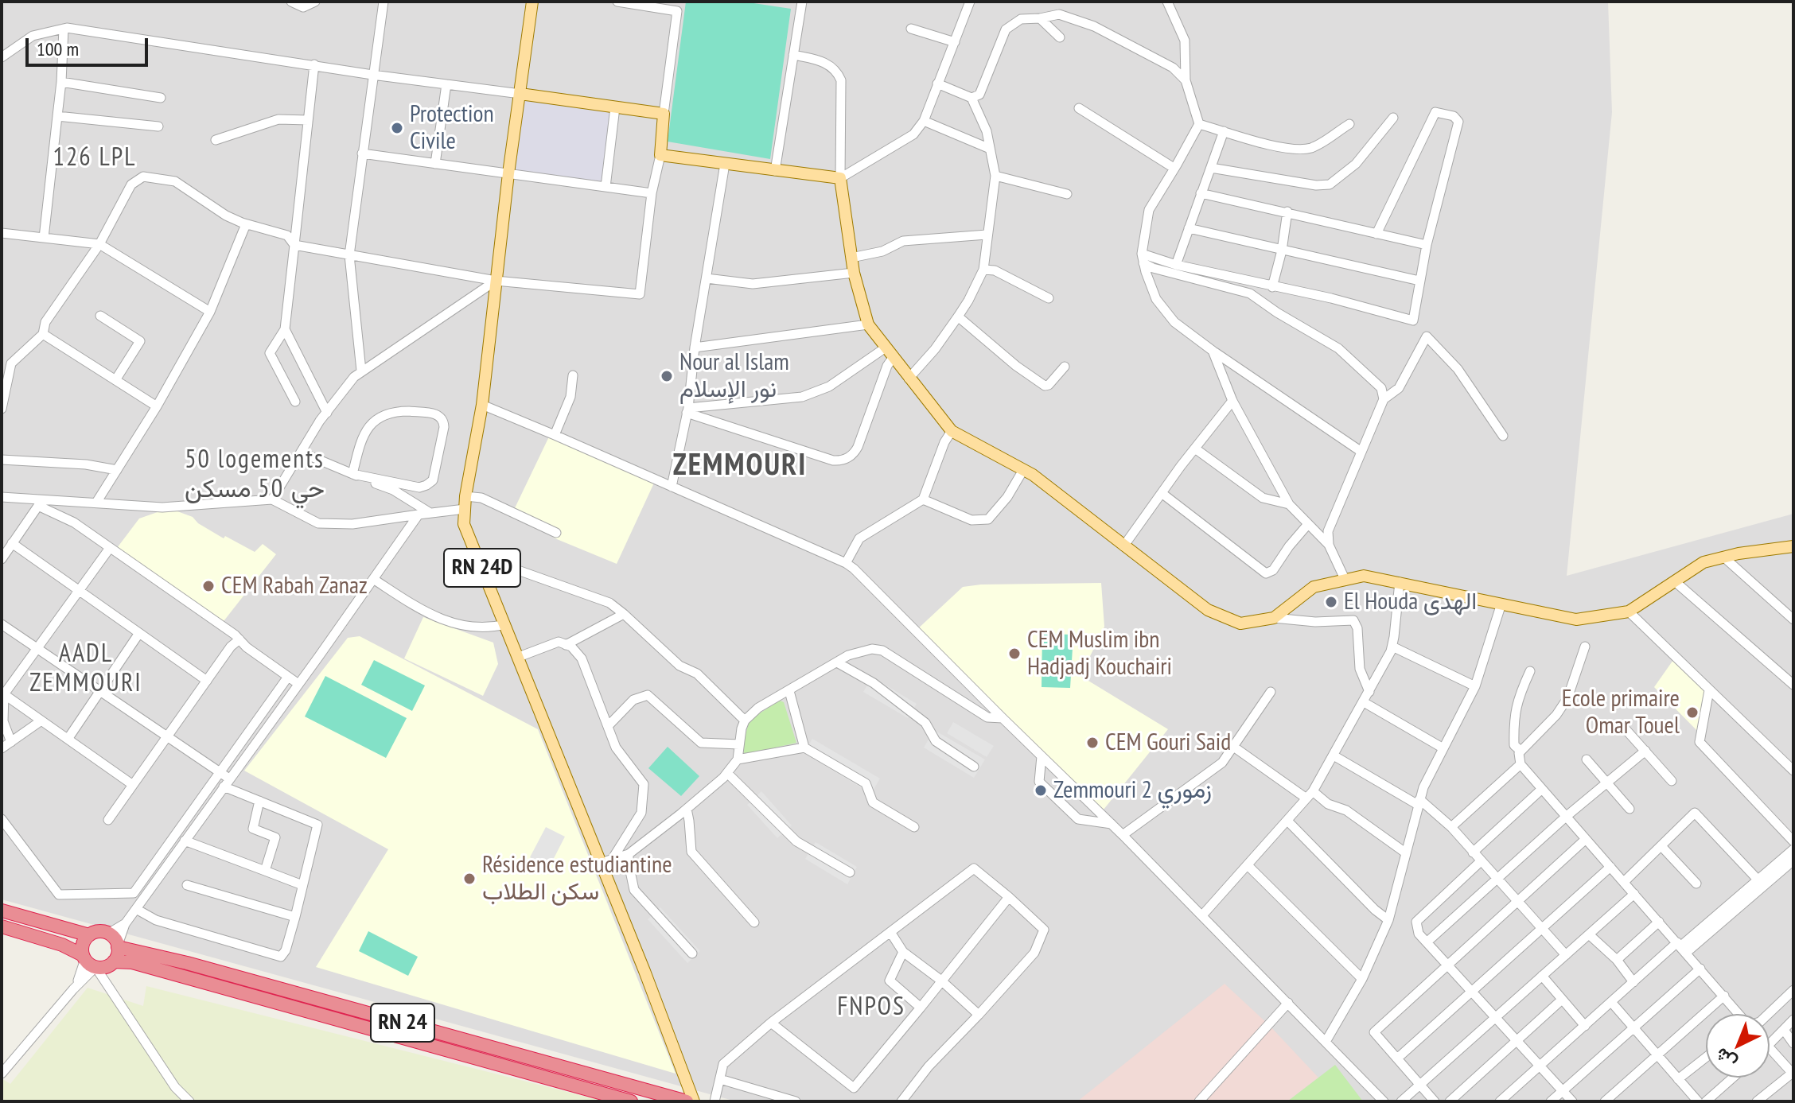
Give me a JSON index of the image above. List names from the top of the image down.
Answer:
{
  "streets": {
    "highway": ["RN 24"],
    "main road": ["RN 24D"]
  },
  "districts": [
    "126 LPL",
    "50 logements حي 50 مسكن",
    "ZEMMOURI",
    "AADL ZEMMOURI",
    "FNPOS"
  ],
  "places": [
    "Protection Civile",
    "Nour al Islam نور الإسلام",
    "CEM Rabah Zanaz",
    "El Houda الهدى",
    "CEM Muslim ibn Hadjadj Kouchairi",
    "Ecole primaire Omar Touel",
    "CEM Gouri Said",
    "Zemmouri 2 زموري",
    "Résidence estudiantine سكن الطلاب"
  ],
  "scale_bar": "100 m",
  "north": "bottom left"
}
